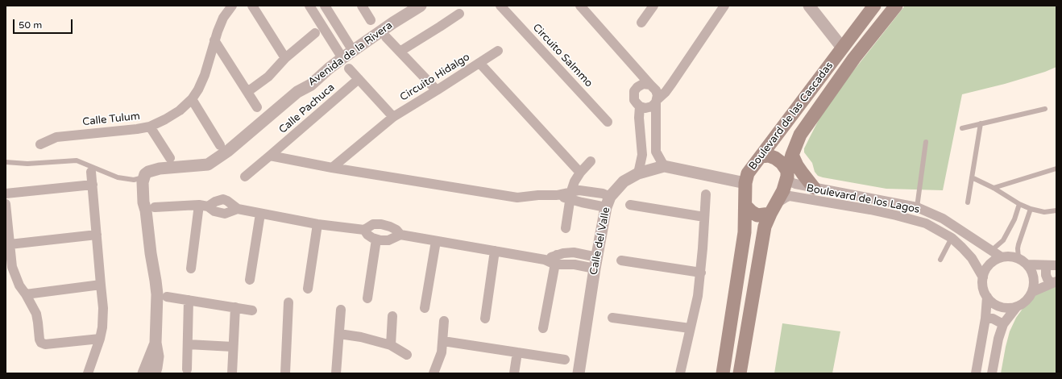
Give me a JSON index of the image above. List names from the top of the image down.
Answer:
{
  "streets": {
    "main road": ["Boulevard de las Cascadas"],
    "street": [
      "Avenida de la Rivera",
      "Circuito Salmmo",
      "Circuito Hidalgo",
      "Calle Pachuca",
      "Calle Tulum",
      "Boulevard de los Lagos",
      "Calle del Valle"
    ]
  },
  "crossings": [
    ["Boulevard de las Cascadas", "Boulevard de los Lagos"],
    ["Boulevard de las Cascadas", "Calle del Valle"],
    ["Boulevard de los Lagos", "Calle del Valle"]
  ],
  "scale_bar": "50 m"
}
